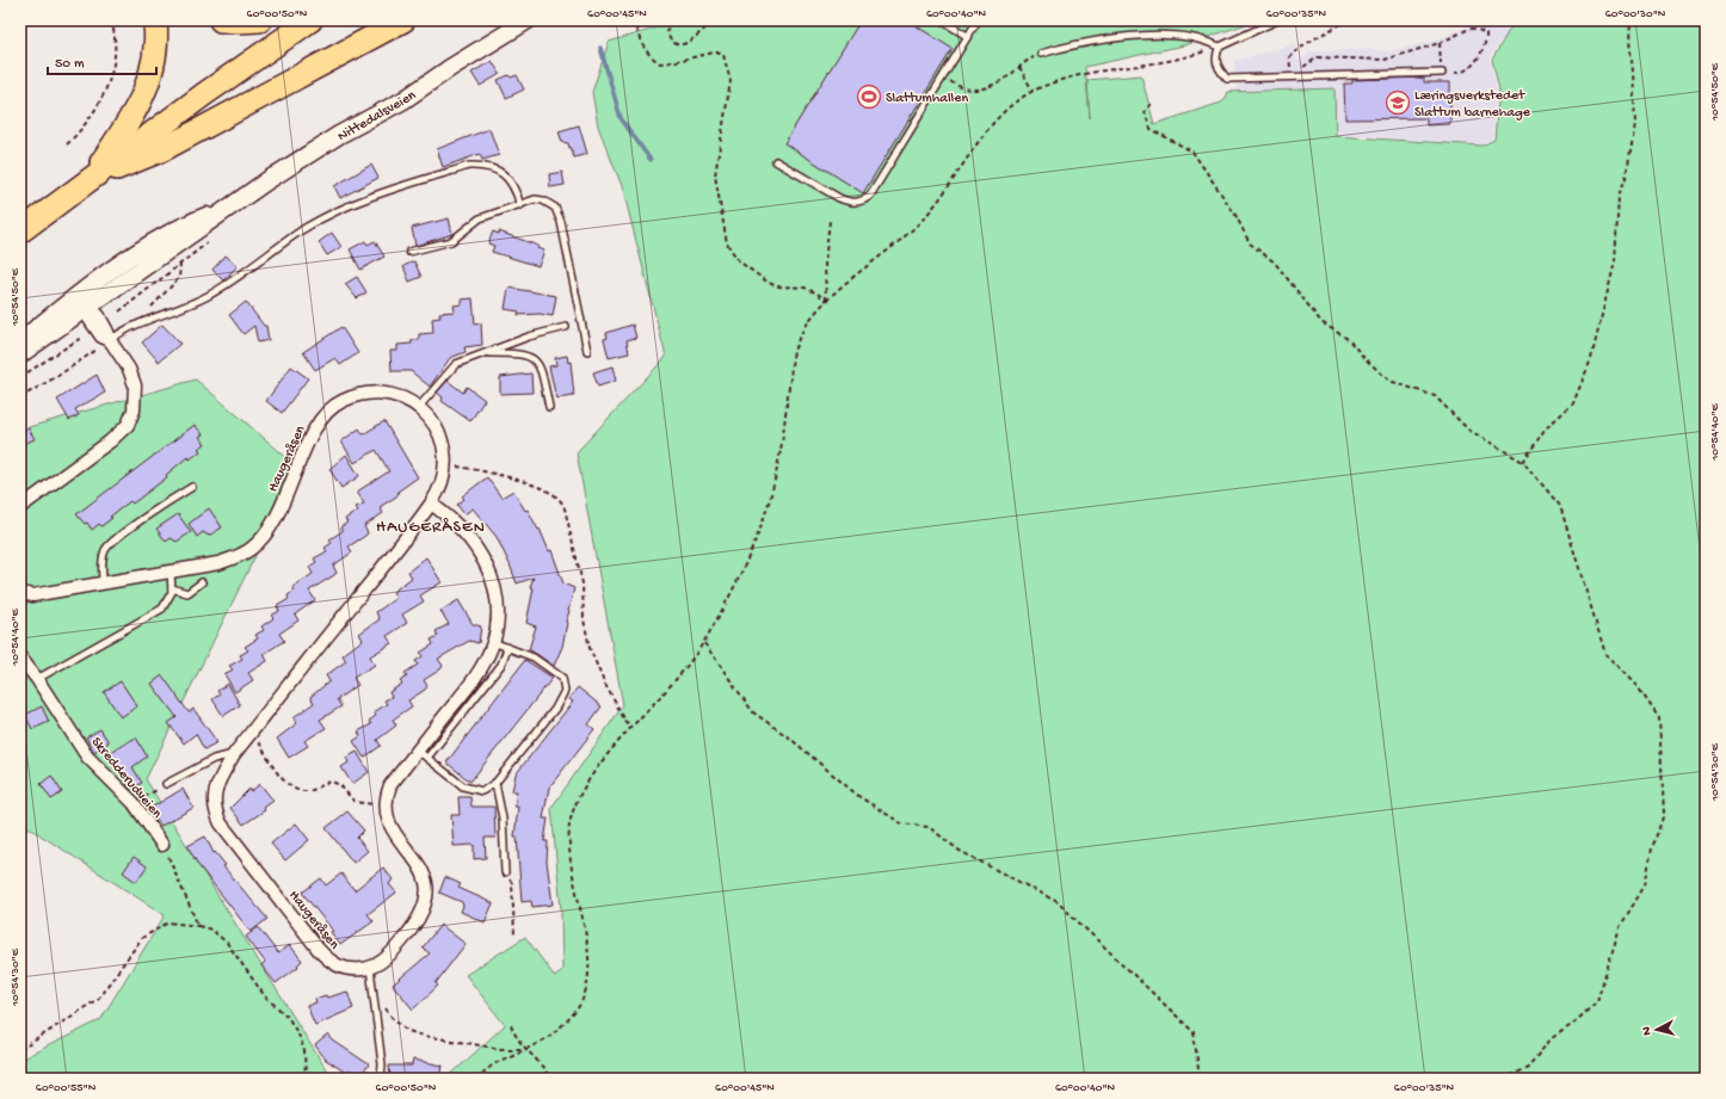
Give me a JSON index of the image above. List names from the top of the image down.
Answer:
{
  "streets": {
    "main road": ["Nittedalsveien"],
    "street": ["Haugeråsen", "Skredderudveien"]
  },
  "districts": ["HAUGERÅSEN"],
  "places": {
    "sports": ["Slattumhallen"],
    "school or university": ["Læringsverkstedet Slattum barnehage"]
  },
  "scale_bar": "50 m",
  "north": "left",
  "coordinates": [
    "60°00'50\"N",
    "60°00'45\"N",
    "60°00'40\"N",
    "60°00'35\"N",
    "60°00'30\"N",
    "10°54'50\"E",
    "10°54'40\"E",
    "10°54'30\"E",
    "60°00'55\"N"
  ]
}
